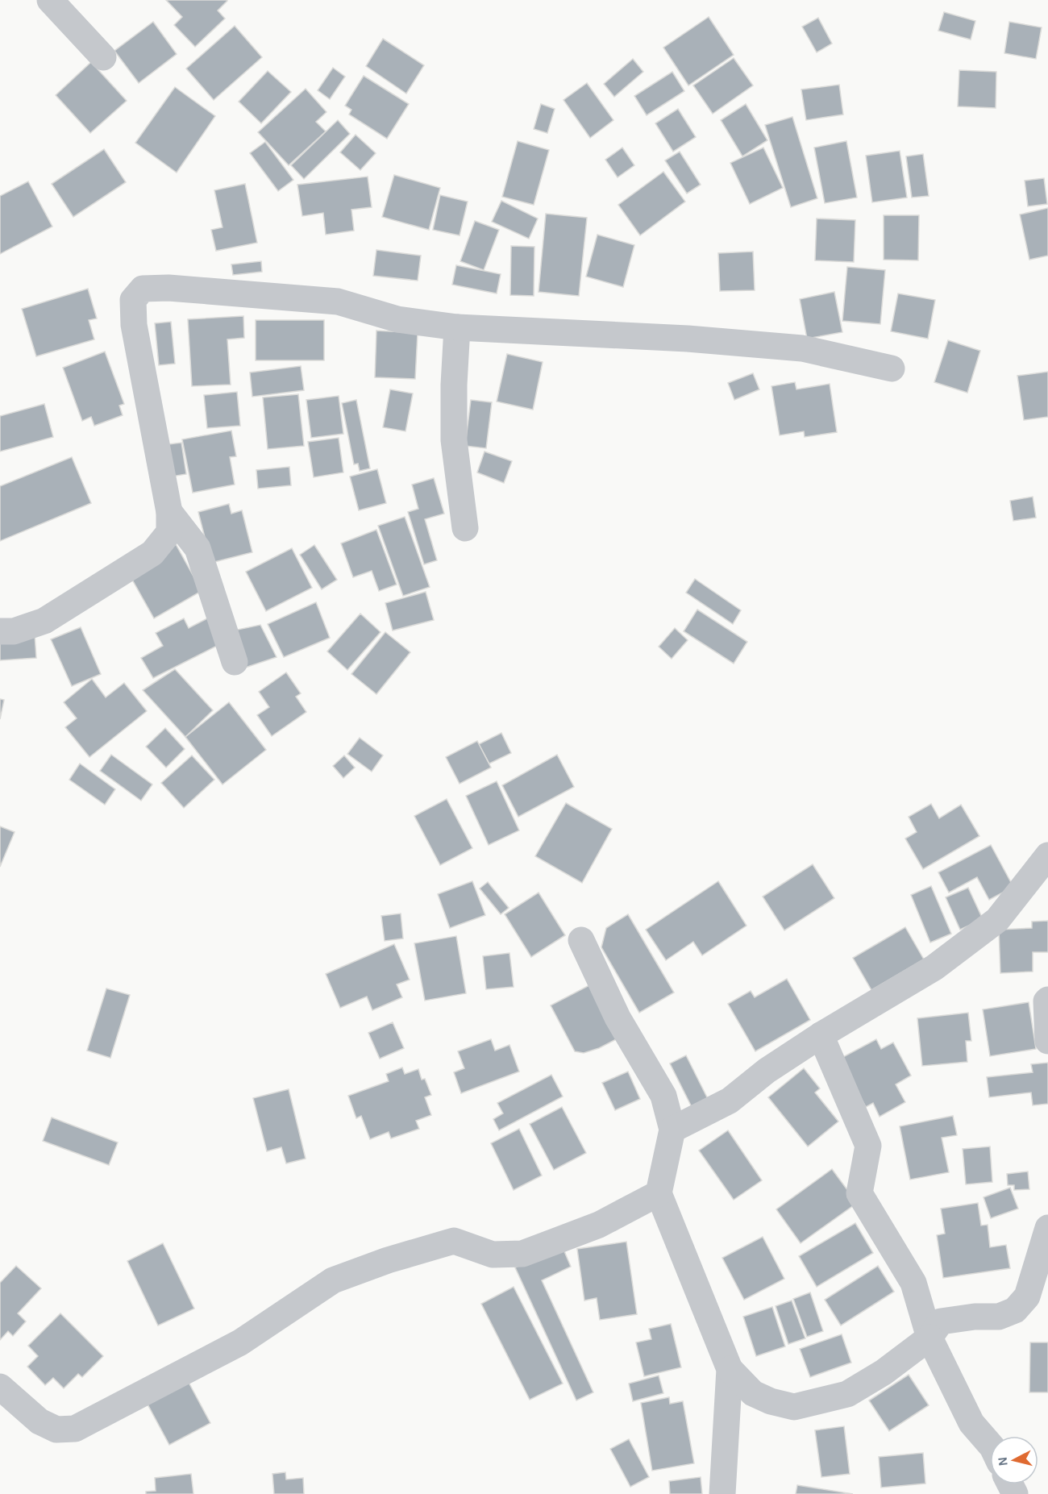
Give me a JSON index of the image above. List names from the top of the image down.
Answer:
{
  "north": "left"
}
